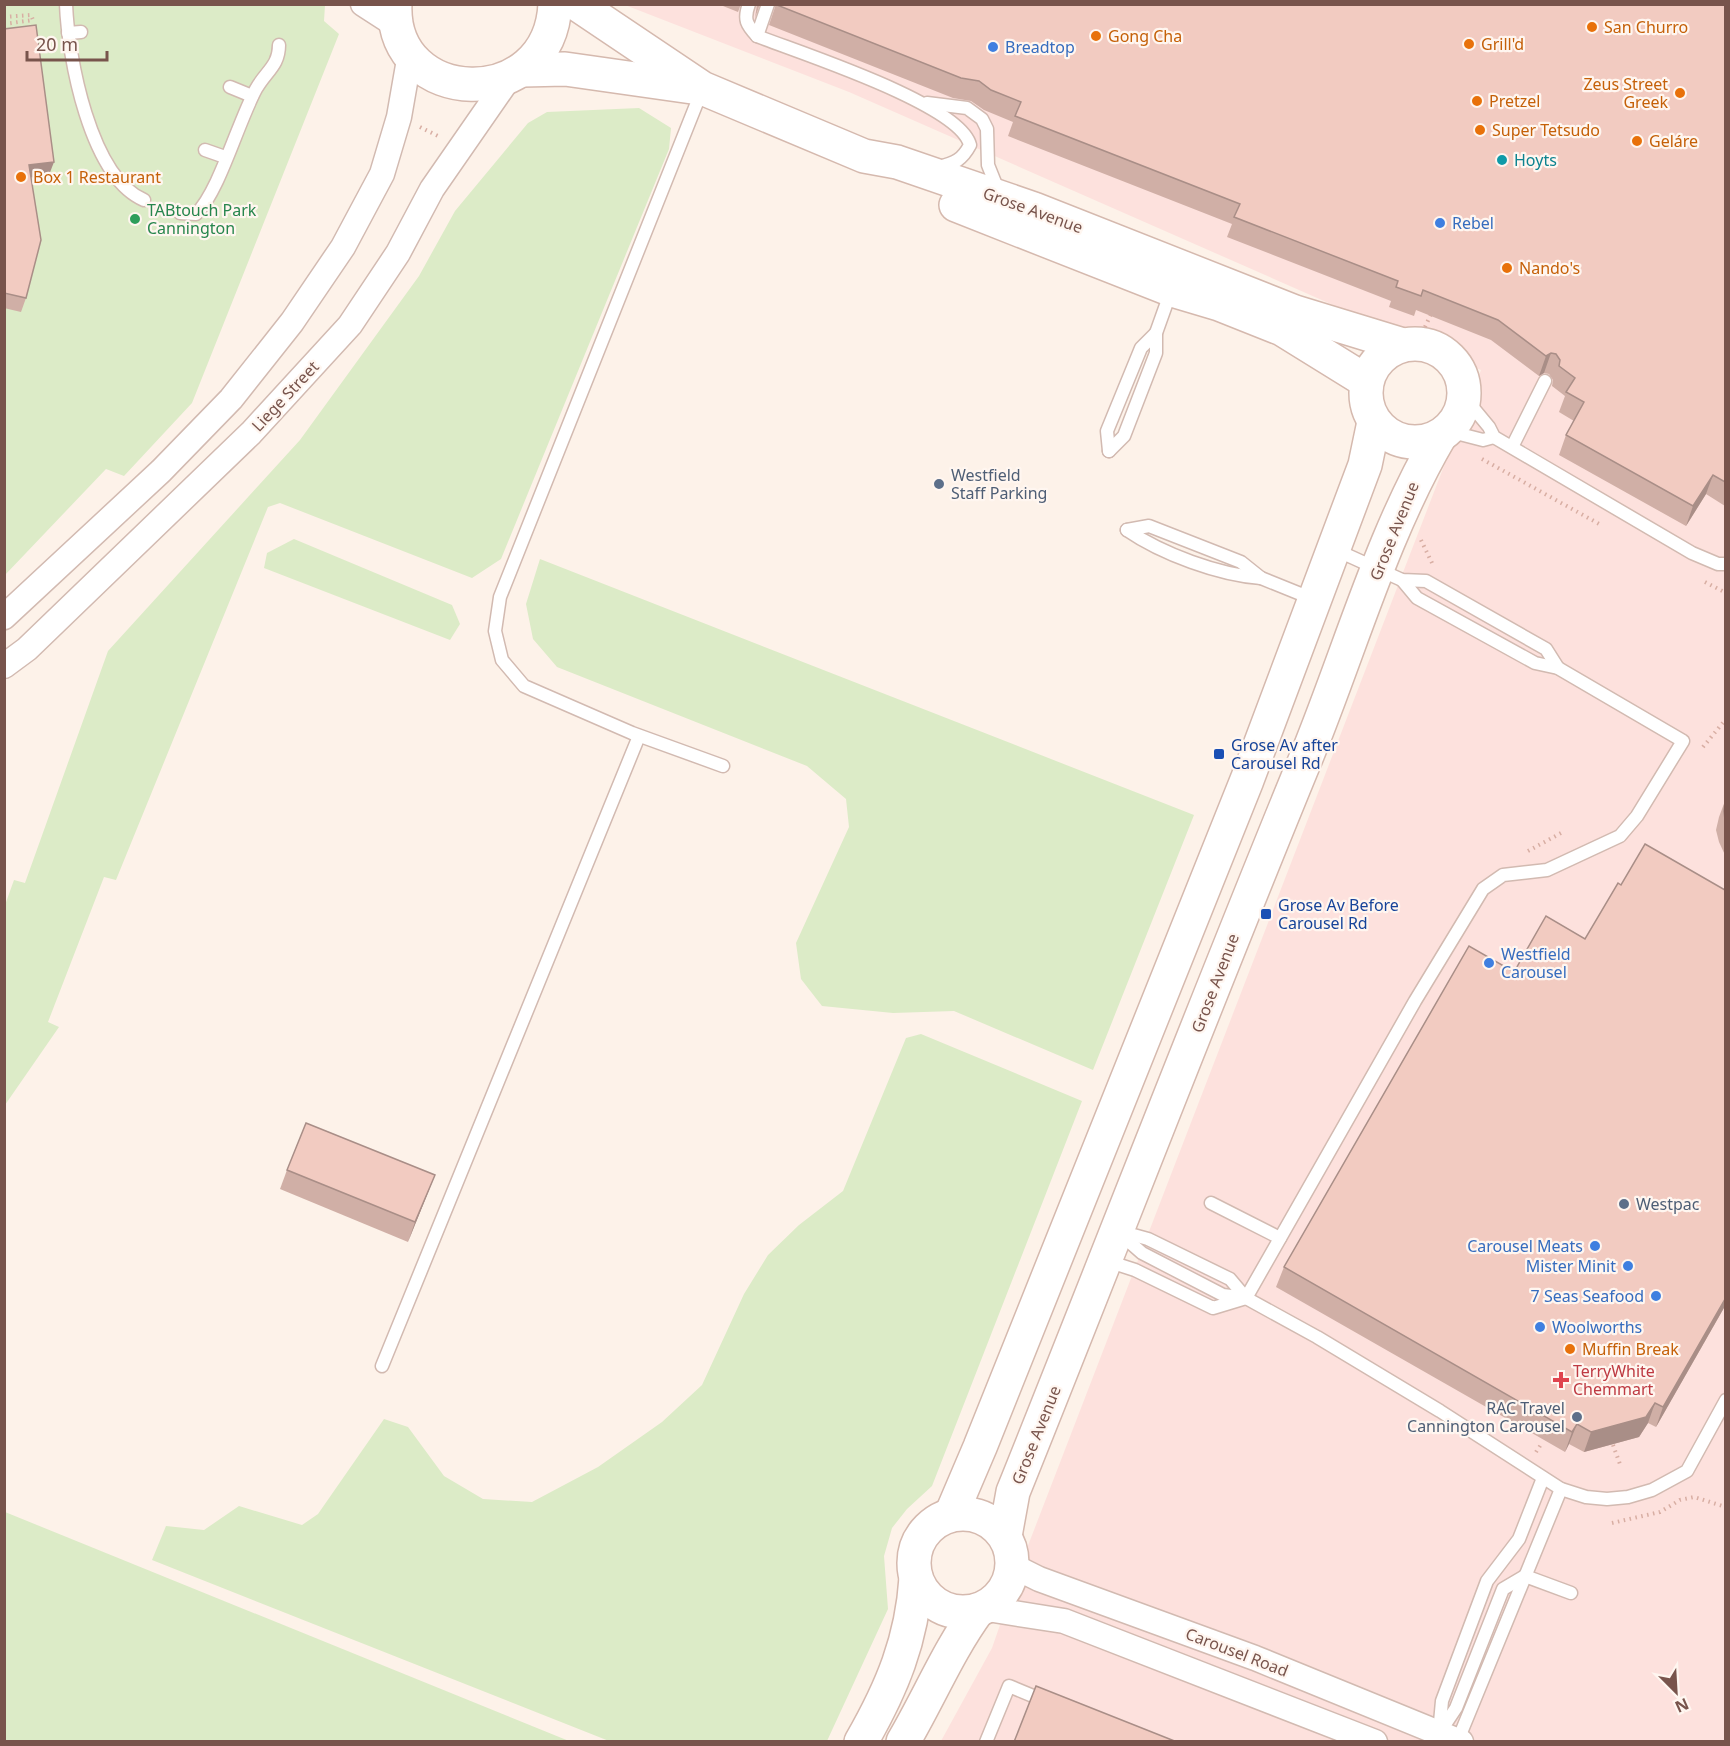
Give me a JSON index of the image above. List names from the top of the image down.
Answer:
{
  "streets": {
    "street": ["Grose Avenue", "Liege Street", "Carousel Road"]
  },
  "crossings": [
    ["Grose Avenue", "Liege Street"],
    ["Grose Avenue", "Carousel Road"]
  ],
  "places": {
    "other": [
      "San Churro",
      "Gong Cha",
      "Grill'd",
      "Breadtop",
      "Zeus Street Greek",
      "Pretzel",
      "Super Tetsudo",
      "Geláre",
      "Hoyts",
      "Box 1 Restaurant",
      "TABtouch Park Cannington",
      "Rebel",
      "Nando's",
      "Westfield Staff Parking",
      "Westfield Carousel",
      "Westpac",
      "Carousel Meats",
      "Mister Minit",
      "7 Seas Seafood",
      "Woolworths",
      "Muffin Break",
      "RAC Travel Cannington Carousel"
    ],
    "transit": ["Grose Av after Carousel Rd", "Grose Av Before Carousel Rd"],
    "health": ["TerryWhite Chemmart"]
  },
  "scale_bar": "20 m",
  "north": "bottom right"
}
